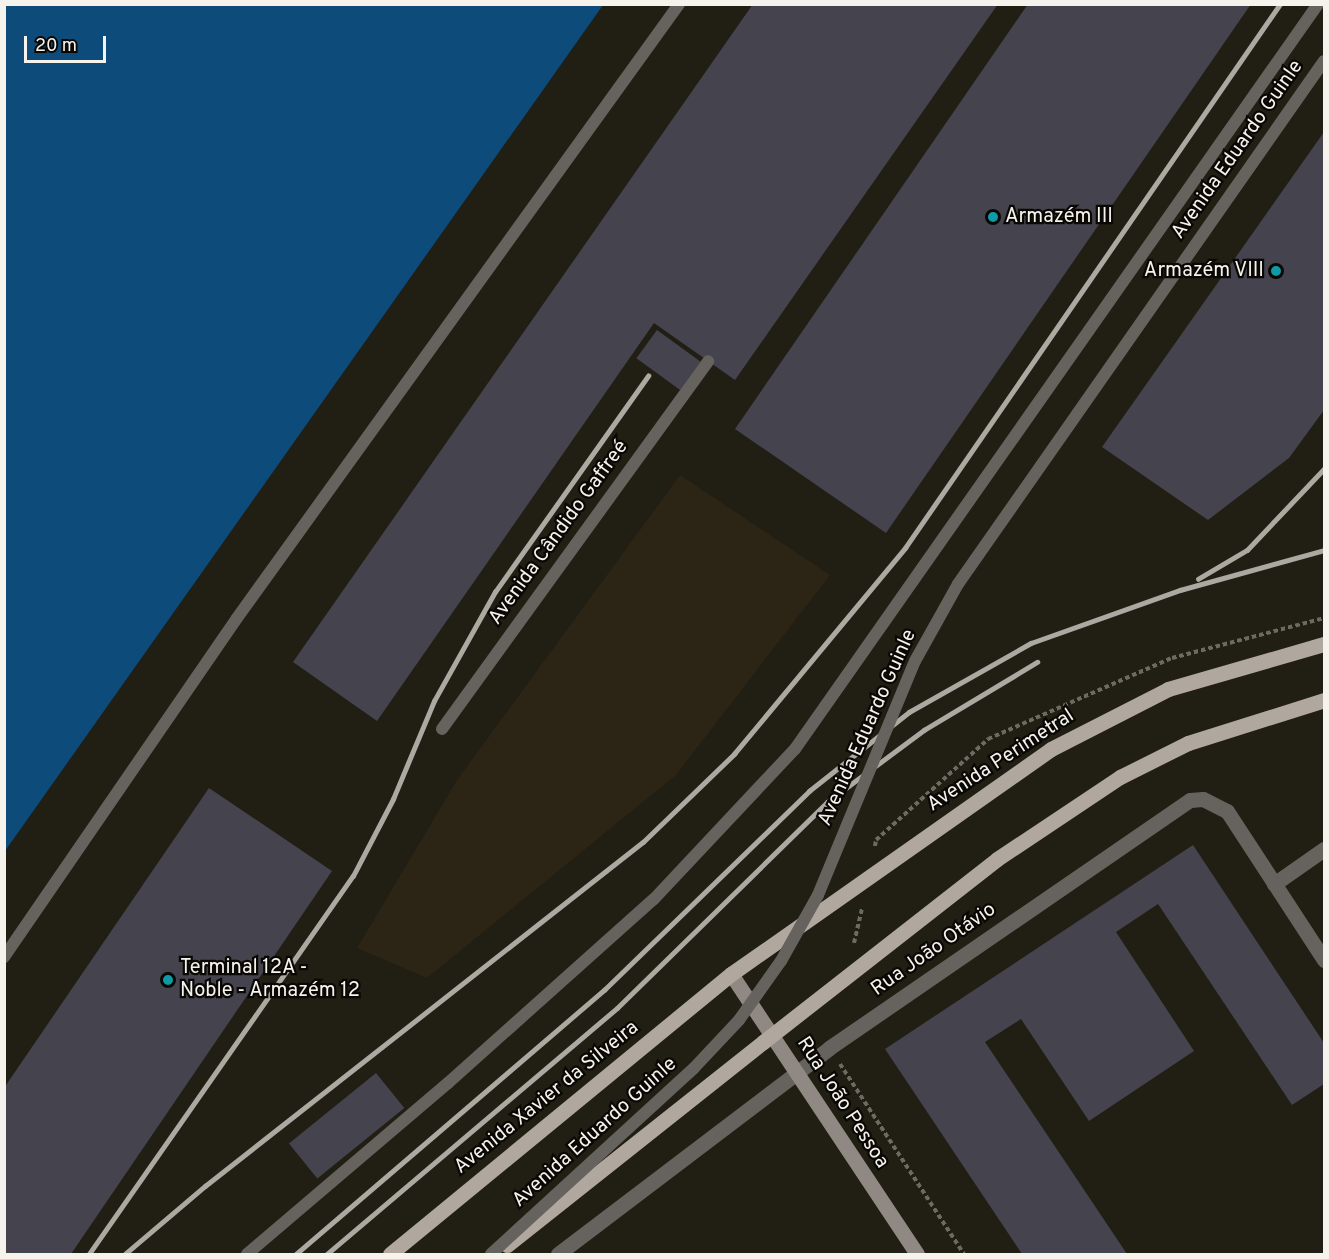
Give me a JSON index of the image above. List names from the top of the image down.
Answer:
{
  "streets": {
    "main road": ["Avenida Perimetral", "Avenida Xavier da Silveira", "Rua João Pessoa"],
    "street": ["Rua João Otávio"],
    "lane": ["Avenida Eduardo Guinle", "Avenida Cândido Gaffreé"]
  },
  "crossings": [
    ["Avenida Perimetral", "Avenida Xavier da Silveira"],
    ["Avenida Perimetral", "Rua João Pessoa"],
    ["Rua João Otávio", "Rua João Pessoa"],
    ["Avenida Xavier da Silveira", "Rua João Pessoa"]
  ],
  "places": ["Armazém III", "Armazém VIII", "Terminal 12A - Noble - Armazém 12"],
  "scale_bar": "20 m"
}
